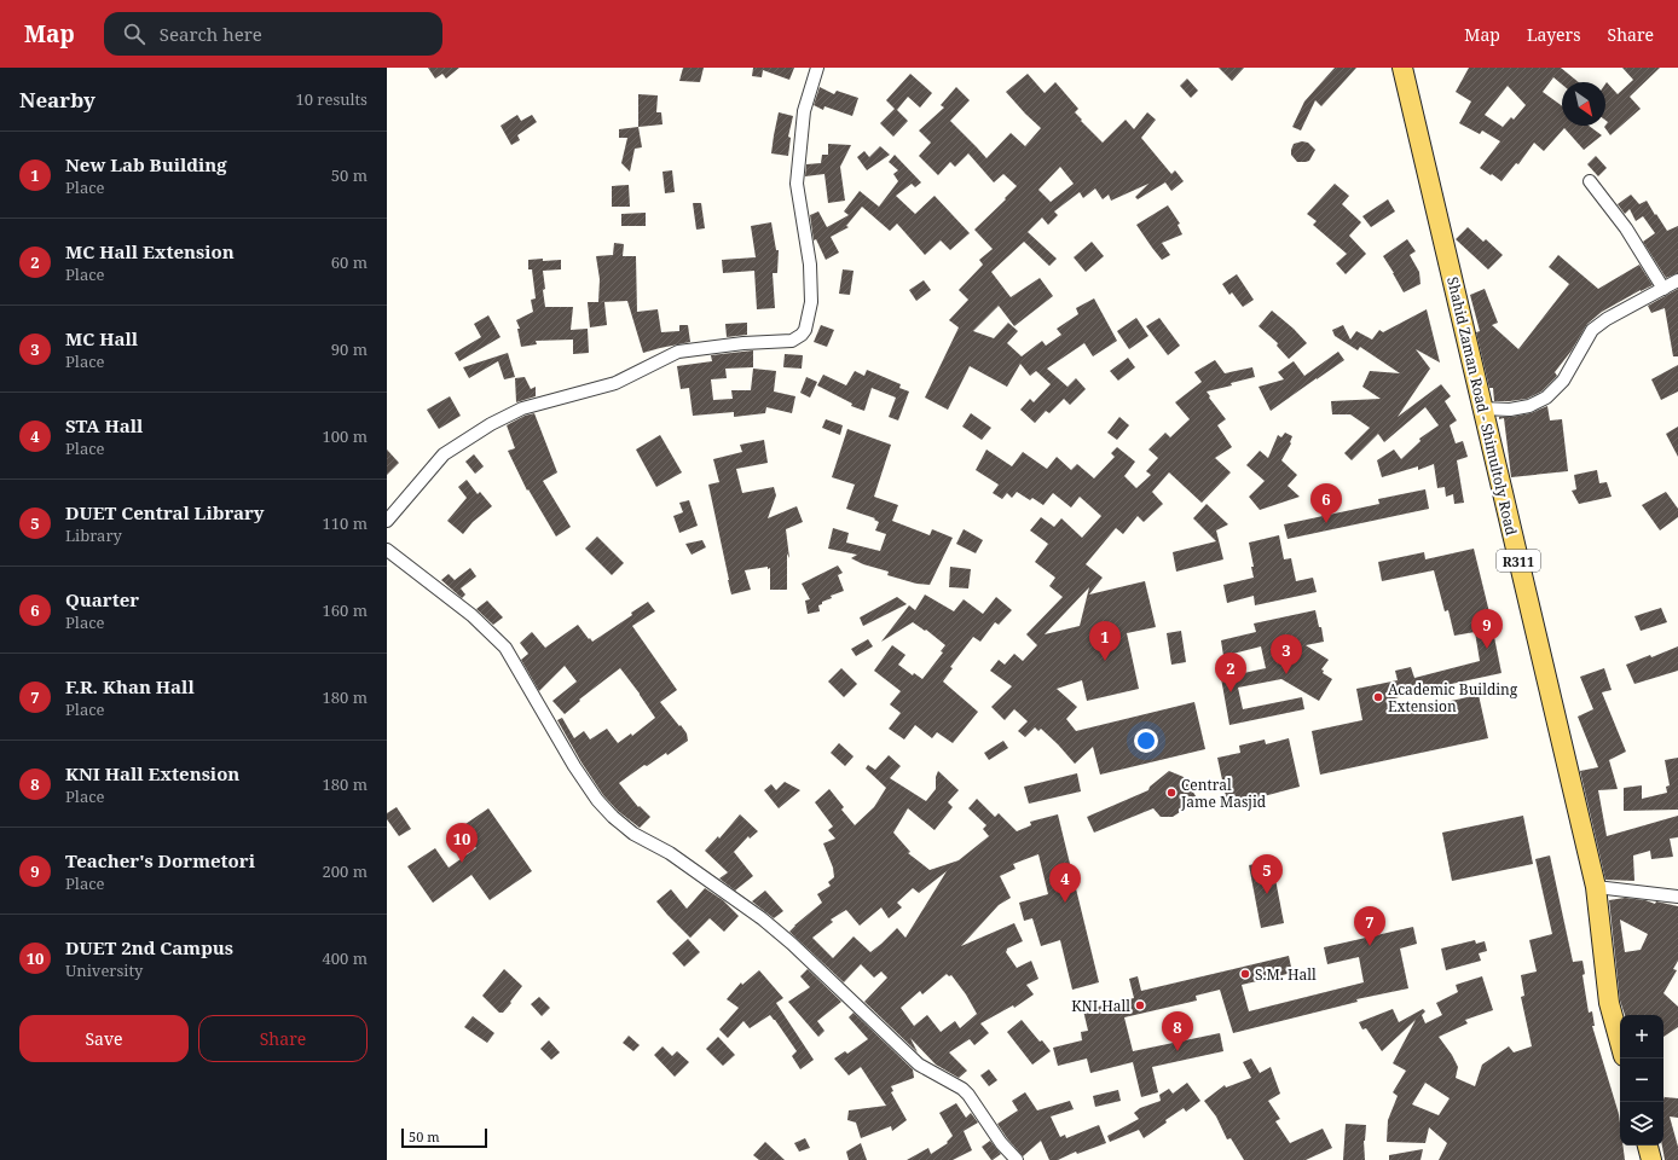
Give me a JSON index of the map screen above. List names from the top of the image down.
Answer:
{
  "streets": {
    "main road": ["Shahid Zaman Road - Shimultoly Road", "R311"]
  },
  "places": [
    "Academic Building Extension",
    "Central Jame Masjid",
    "S.M. Hall",
    "KNI Hall"
  ],
  "scale_bar": "50 m",
  "north": "bottom right",
  "page": {
    "header": "Map",
    "search": "Search here",
    "nav": ["Map", "Layers", "Share"],
    "heading": ["Nearby", "10 results"],
    "list": [
      {
        "mark": "1",
        "name": "New Lab Building",
        "note": "Place",
        "value": "50 m"
      },
      {
        "mark": "2",
        "name": "MC Hall Extension",
        "note": "Place",
        "value": "60 m"
      },
      {
        "mark": "3",
        "name": "MC Hall",
        "note": "Place",
        "value": "90 m"
      },
      {
        "mark": "4",
        "name": "STA Hall",
        "note": "Place",
        "value": "100 m"
      },
      {
        "mark": "5",
        "name": "DUET Central Library",
        "note": "Library",
        "value": "110 m"
      },
      {
        "mark": "6",
        "name": "Quarter",
        "note": "Place",
        "value": "160 m"
      },
      {
        "mark": "7",
        "name": "F.R. Khan Hall",
        "note": "Place",
        "value": "180 m"
      },
      {
        "mark": "8",
        "name": "KNI Hall Extension",
        "note": "Place",
        "value": "180 m"
      },
      {
        "mark": "9",
        "name": "Teacher's Dormetori",
        "note": "Place",
        "value": "200 m"
      },
      {
        "mark": "10",
        "name": "DUET 2nd Campus",
        "note": "University",
        "value": "400 m"
      }
    ],
    "pins": [
      "6",
      "9",
      "1",
      "3",
      "2",
      "10",
      "5",
      "4",
      "7",
      "8"
    ],
    "buttons": ["Save", "Share"],
    "map_buttons": ["+", "−"],
    "scale": "50 m"
  }
}
